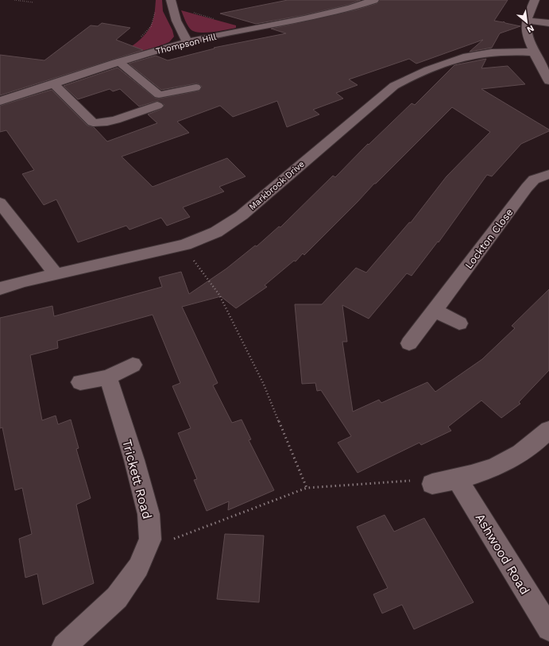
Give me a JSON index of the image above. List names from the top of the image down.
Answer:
{
  "streets": {
    "street": [
      "Thompson Hill",
      "Markbrook Drive",
      "Lockton Close",
      "Trickett Road",
      "Ashwood Road"
    ]
  },
  "north": "bottom right"
}
